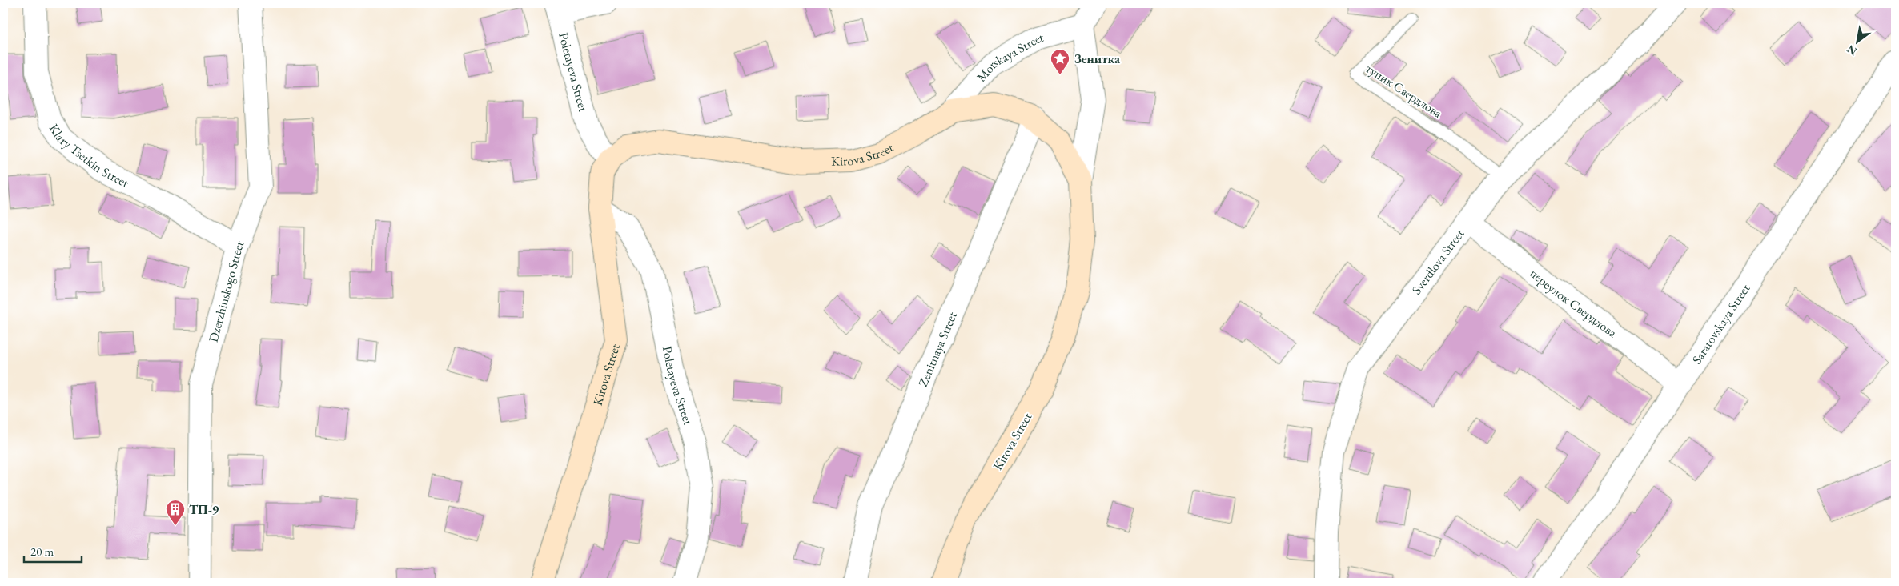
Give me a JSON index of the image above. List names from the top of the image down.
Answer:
{
  "streets": {
    "main road": ["Kirova Street"],
    "street": [
      "Morskaya Street",
      "Poletayeva Street",
      "Klary Tsetkin Street",
      "Sverdlova Street",
      "Dzerzhinskogo Street",
      "переулок Свердлова",
      "Saratovskaya Street",
      "Zenitnaya Street"
    ],
    "lane": ["тупик Свердлова"]
  },
  "crossings": [
    ["Morskaya Street", "Kirova Street"],
    ["Poletayeva Street", "Kirova Street"],
    ["тупик Свердлова", "Sverdlova Street"],
    ["Kirova Street", "Zenitnaya Street"],
    ["Klary Tsetkin Street", "Dzerzhinskogo Street"],
    ["Sverdlova Street", "переулок Свердлова"],
    ["переулок Свердлова", "Saratovskaya Street"]
  ],
  "places": {
    "place": ["Зенитка"],
    "building": ["ТП-9"]
  },
  "scale_bar": "20 m",
  "north": "bottom left"
}
